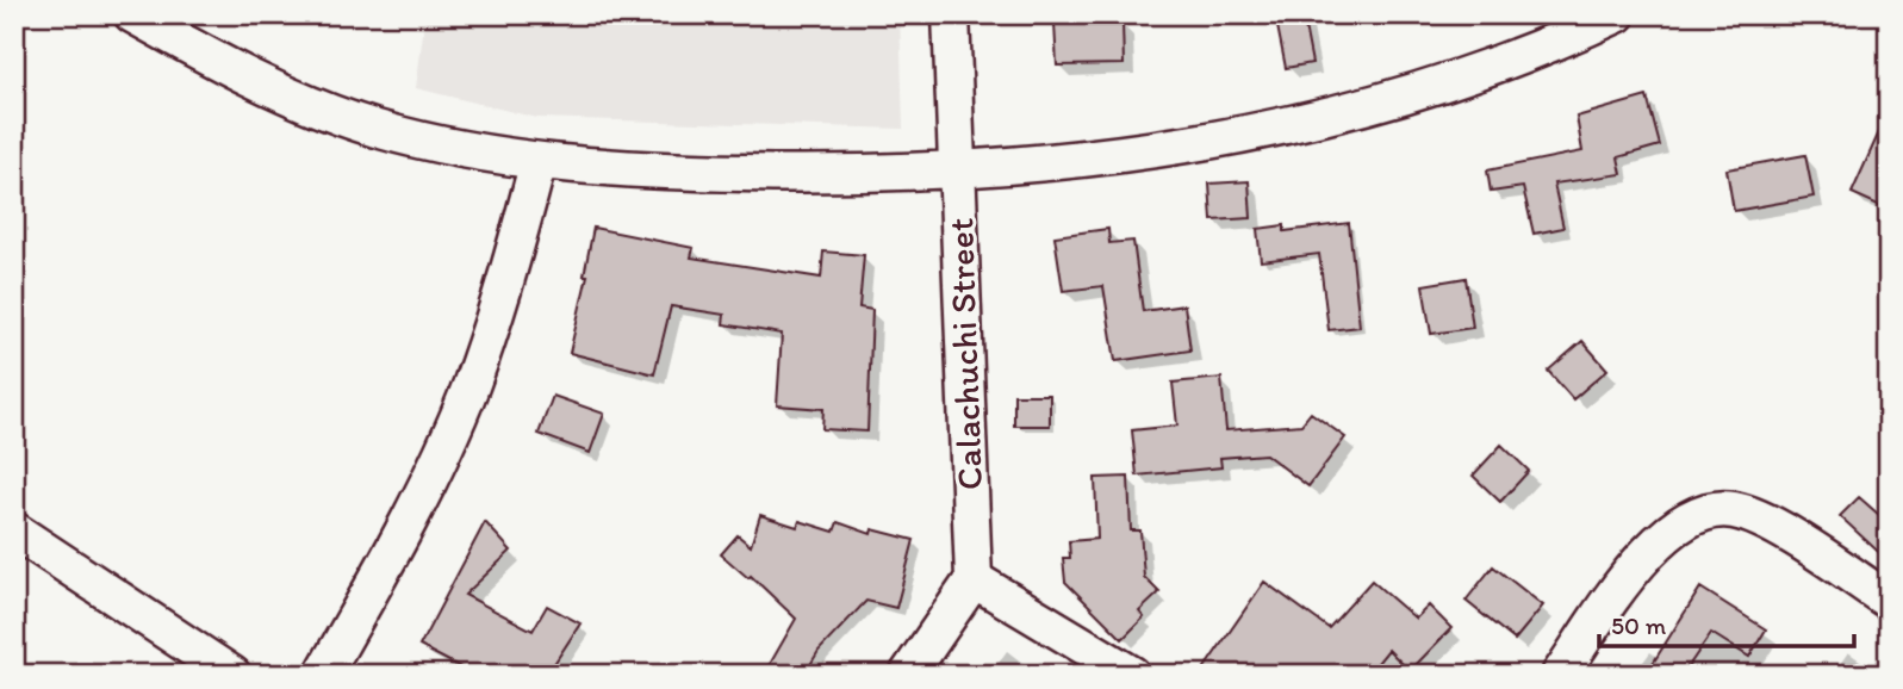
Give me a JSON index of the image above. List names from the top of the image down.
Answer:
{
  "streets": {
    "street": ["Calachuchi Street"]
  },
  "scale_bar": "50 m"
}
